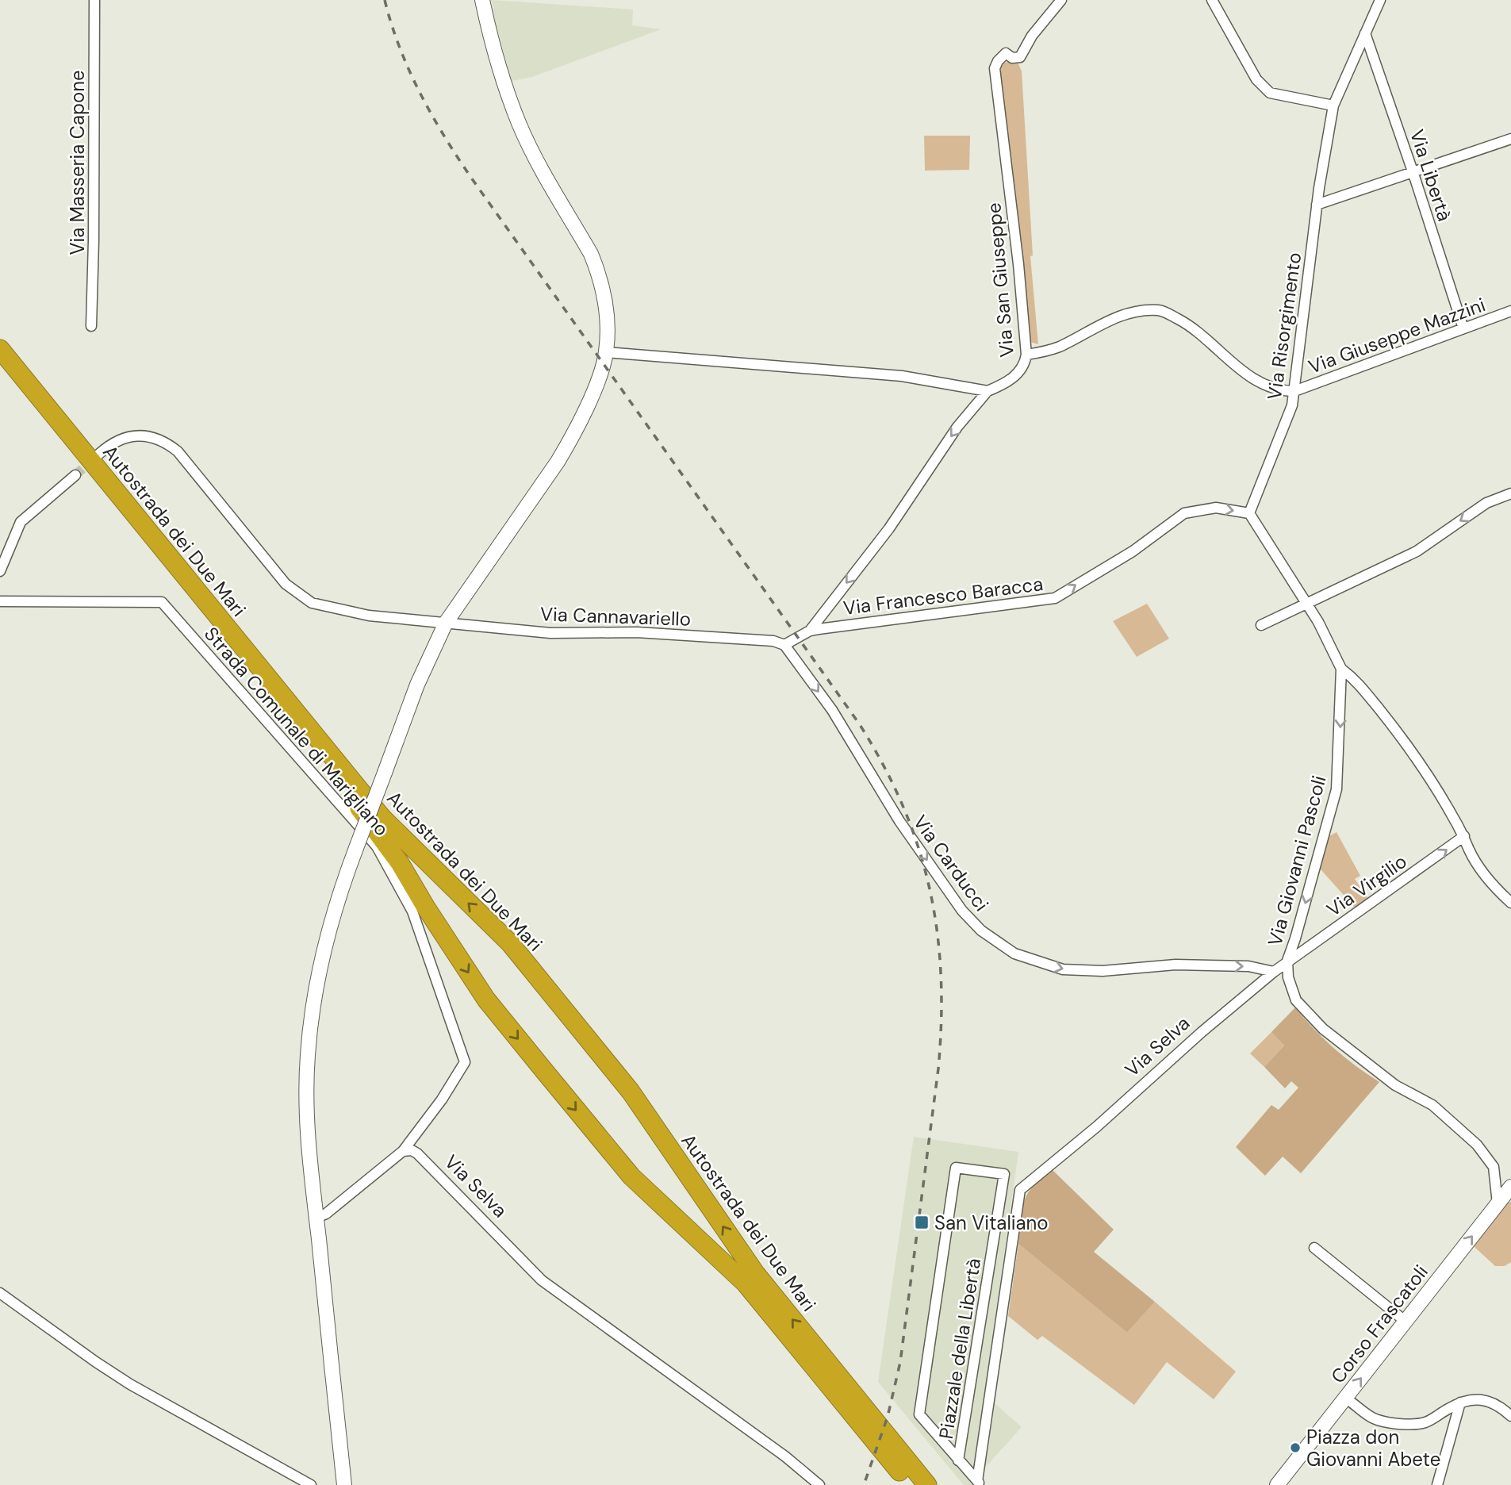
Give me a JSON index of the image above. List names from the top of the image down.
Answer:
{
  "streets": {
    "highway": ["Autostrada dei Due Mari"],
    "street": [
      "Via Masseria Capone",
      "Via Libertà",
      "Via San Giuseppe",
      "Via Risorgimento",
      "Via Giuseppe Mazzini",
      "Via Francesco Baracca",
      "Via Cannavariello",
      "Strada Comunale di Marigliano",
      "Via Giovanni Pascoli",
      "Via Carducci",
      "Via Virgilio",
      "Via Selva",
      "Corso Frascatoli",
      "Piazzale della Libertà"
    ]
  },
  "crossings": [
    ["Via Libertà", "Via Risorgimento"],
    ["Via Libertà", "Via Giuseppe Mazzini"],
    ["Via Risorgimento", "Via Giuseppe Mazzini"],
    ["Via Risorgimento", "Via Francesco Baracca"],
    ["Via Francesco Baracca", "Via Cannavariello"],
    ["Via Francesco Baracca", "Via Carducci"],
    ["Via Cannavariello", "Via Carducci"],
    ["Strada Comunale di Marigliano", "Via Selva"],
    ["Via Giovanni Pascoli", "Via Virgilio"],
    ["Via Giovanni Pascoli", "Via Selva"],
    ["Via Carducci", "Via Selva"],
    ["Via Virgilio", "Via Selva"]
  ],
  "one_way": [
    "Via Francesco Baracca",
    "Via Giovanni Pascoli",
    "Via Carducci",
    "Via Virgilio",
    "Corso Frascatoli"
  ],
  "places": {
    "transit": ["San Vitaliano"],
    "other": ["Piazza don Giovanni Abete"]
  }
}
